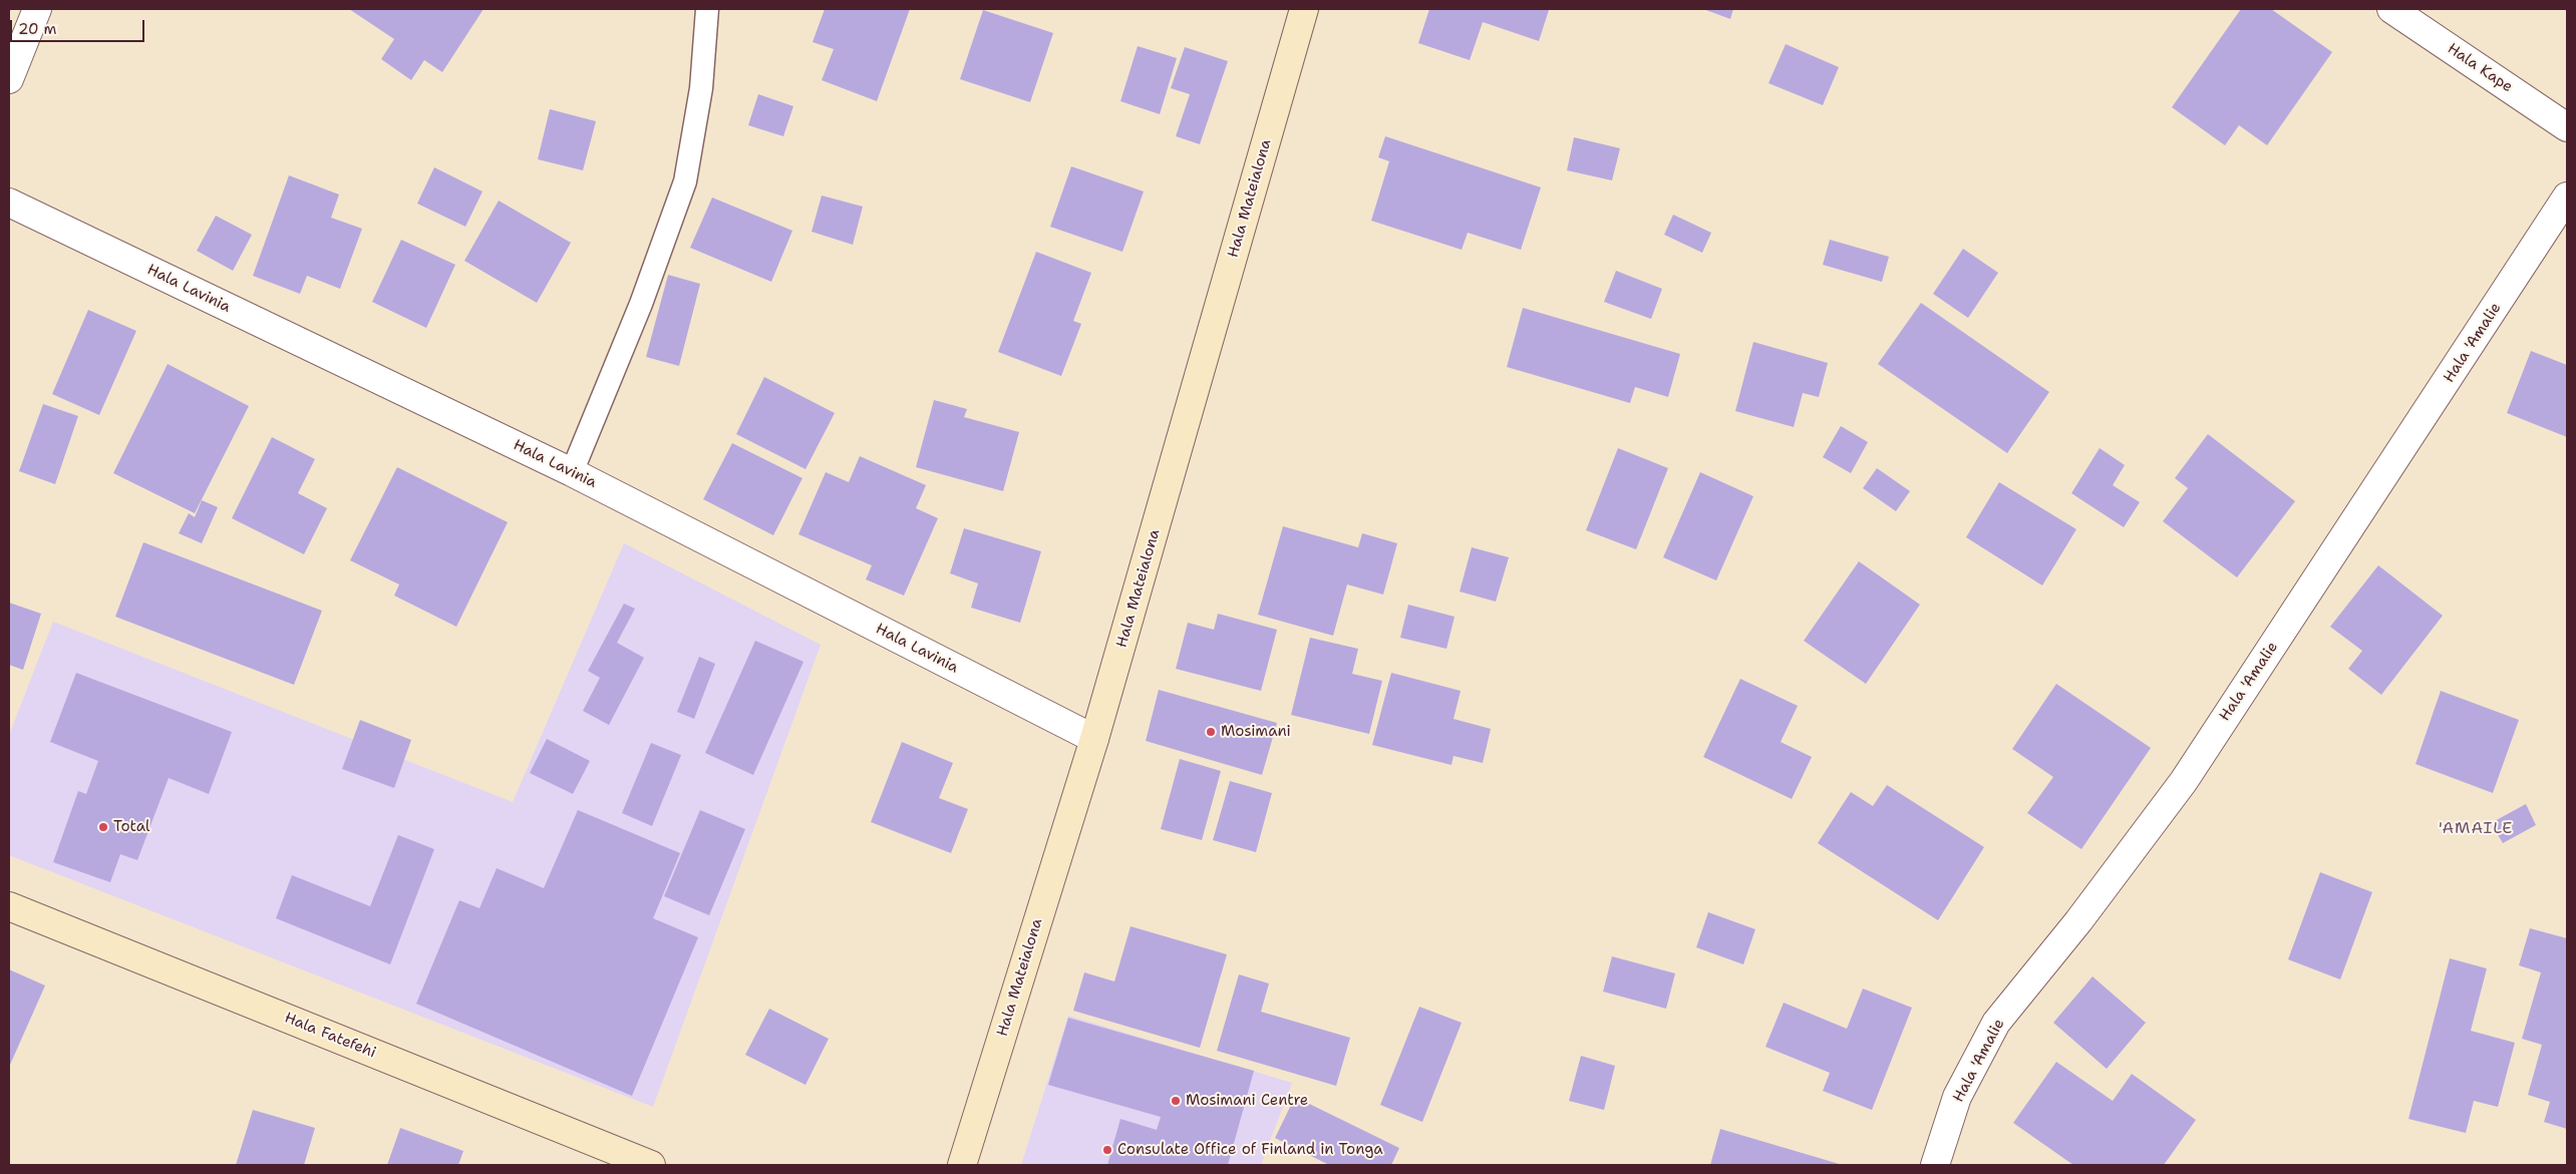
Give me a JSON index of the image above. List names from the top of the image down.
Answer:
{
  "streets": {
    "main road": ["Hala Mateialona", "Hala Fatefehi"],
    "street": ["Hala Kape", "Hala Lavinia", "Hala 'Amalie"]
  },
  "crossings": [
    ["Hala Mateialona", "Hala Lavinia"]
  ],
  "districts": ["'AMAILE"],
  "places": [
    "Mosimani",
    "Total",
    "Mosimani Centre",
    "Consulate Office of Finland in Tonga"
  ],
  "scale_bar": "20 m"
}
